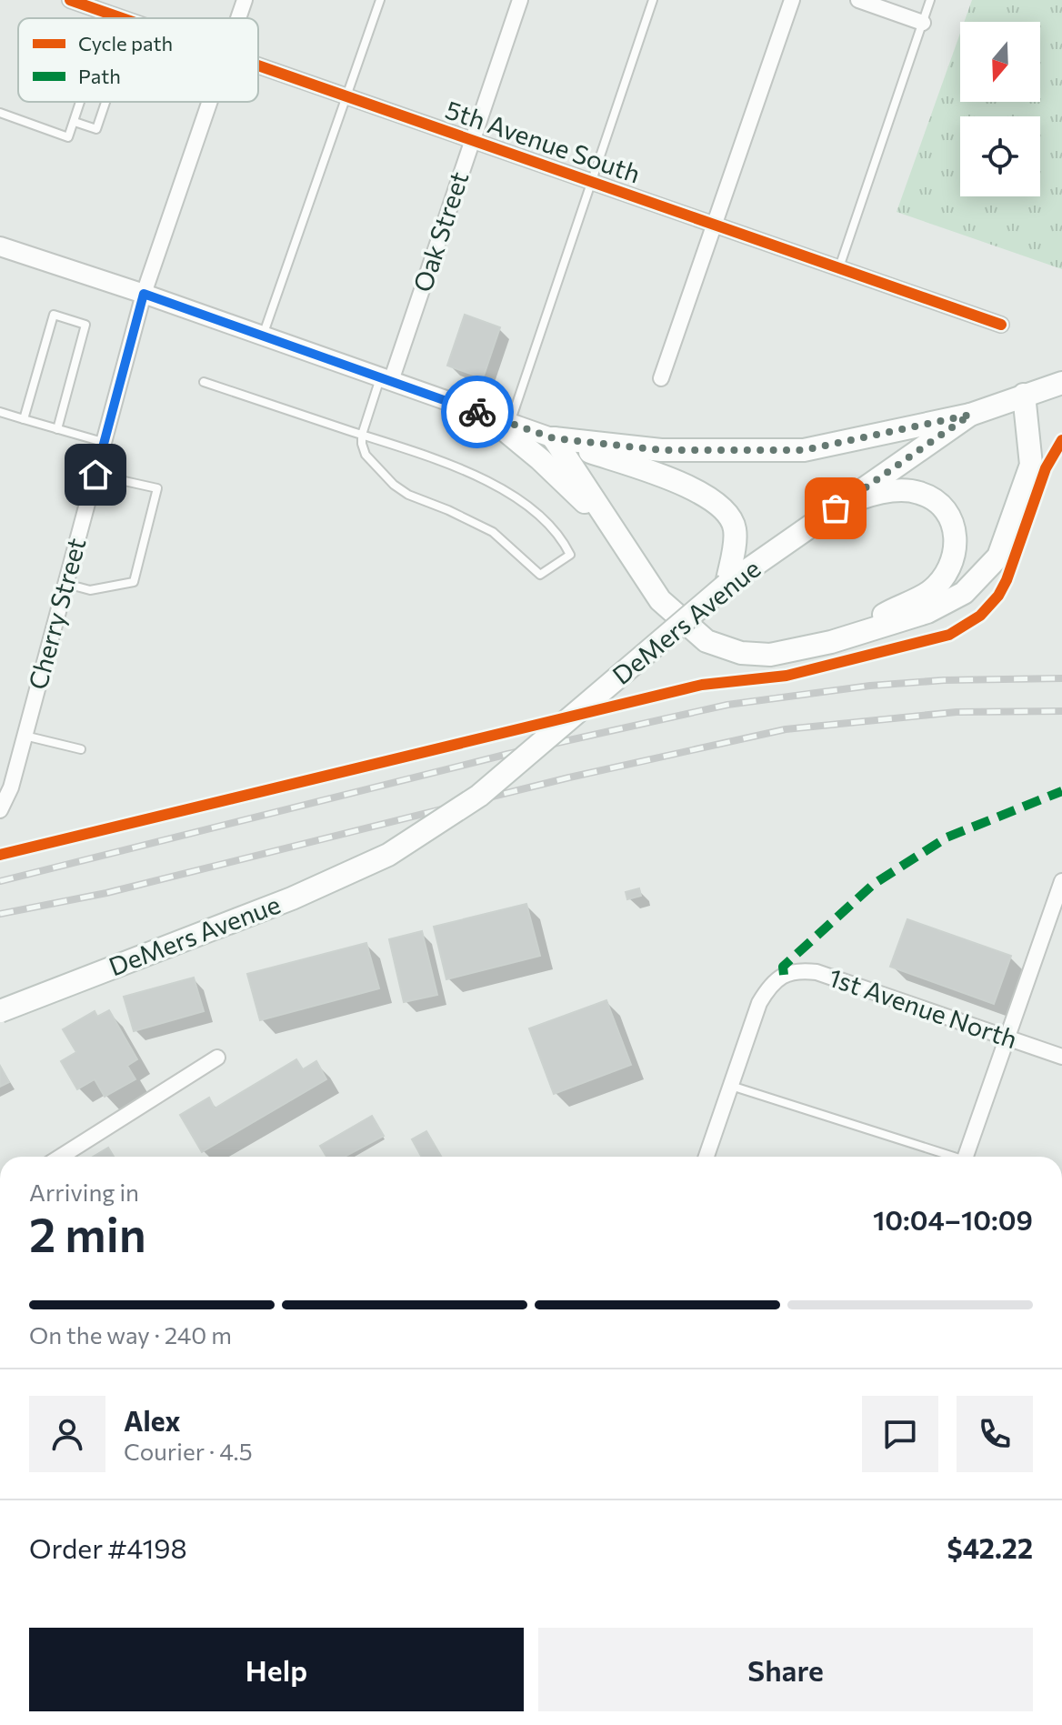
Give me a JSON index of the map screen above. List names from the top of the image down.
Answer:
{
  "streets": {
    "main road": ["DeMers Avenue"],
    "street": [
      "5th Avenue South",
      "Oak Street",
      "Cherry Street",
      "1st Avenue North"
    ]
  },
  "crossings": [
    ["5th Avenue South", "Oak Street"]
  ],
  "legend": ["Cycle path", "Path"],
  "north": "bottom",
  "page": {
    "heading": ["2 min", "Arriving in", "10:04–10:09"],
    "panel": [
      "Alex",
      "Courier · 4.5",
      "Order #4198",
      "$42.22"
    ],
    "bar": "On the way · 240 m",
    "buttons": ["Help", "Share"]
  }
}
